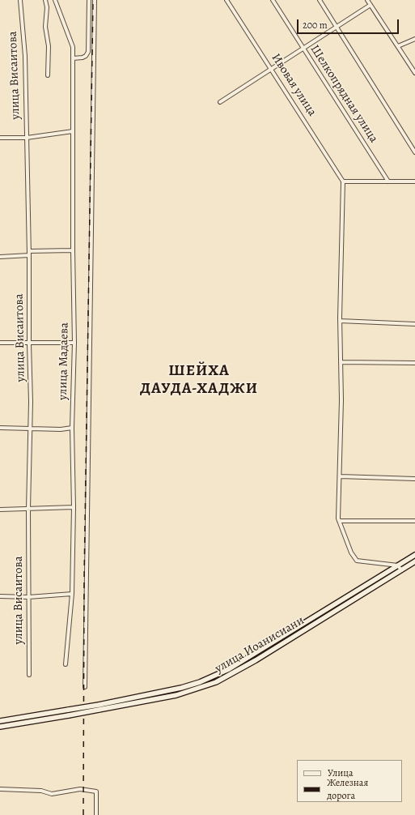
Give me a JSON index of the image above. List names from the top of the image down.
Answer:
{
  "streets": {
    "main road": ["улица Иоанисиани"],
    "street": [
      "улица Висаитова",
      "Ивовая улица",
      "Шелкопрядная улица",
      "улица Мадаева"
    ]
  },
  "districts": ["ШЕЙХА ДАУДА-ХАДЖИ"],
  "legend": ["Улица", "Железная дорога"],
  "scale_bar": "200 m"
}
